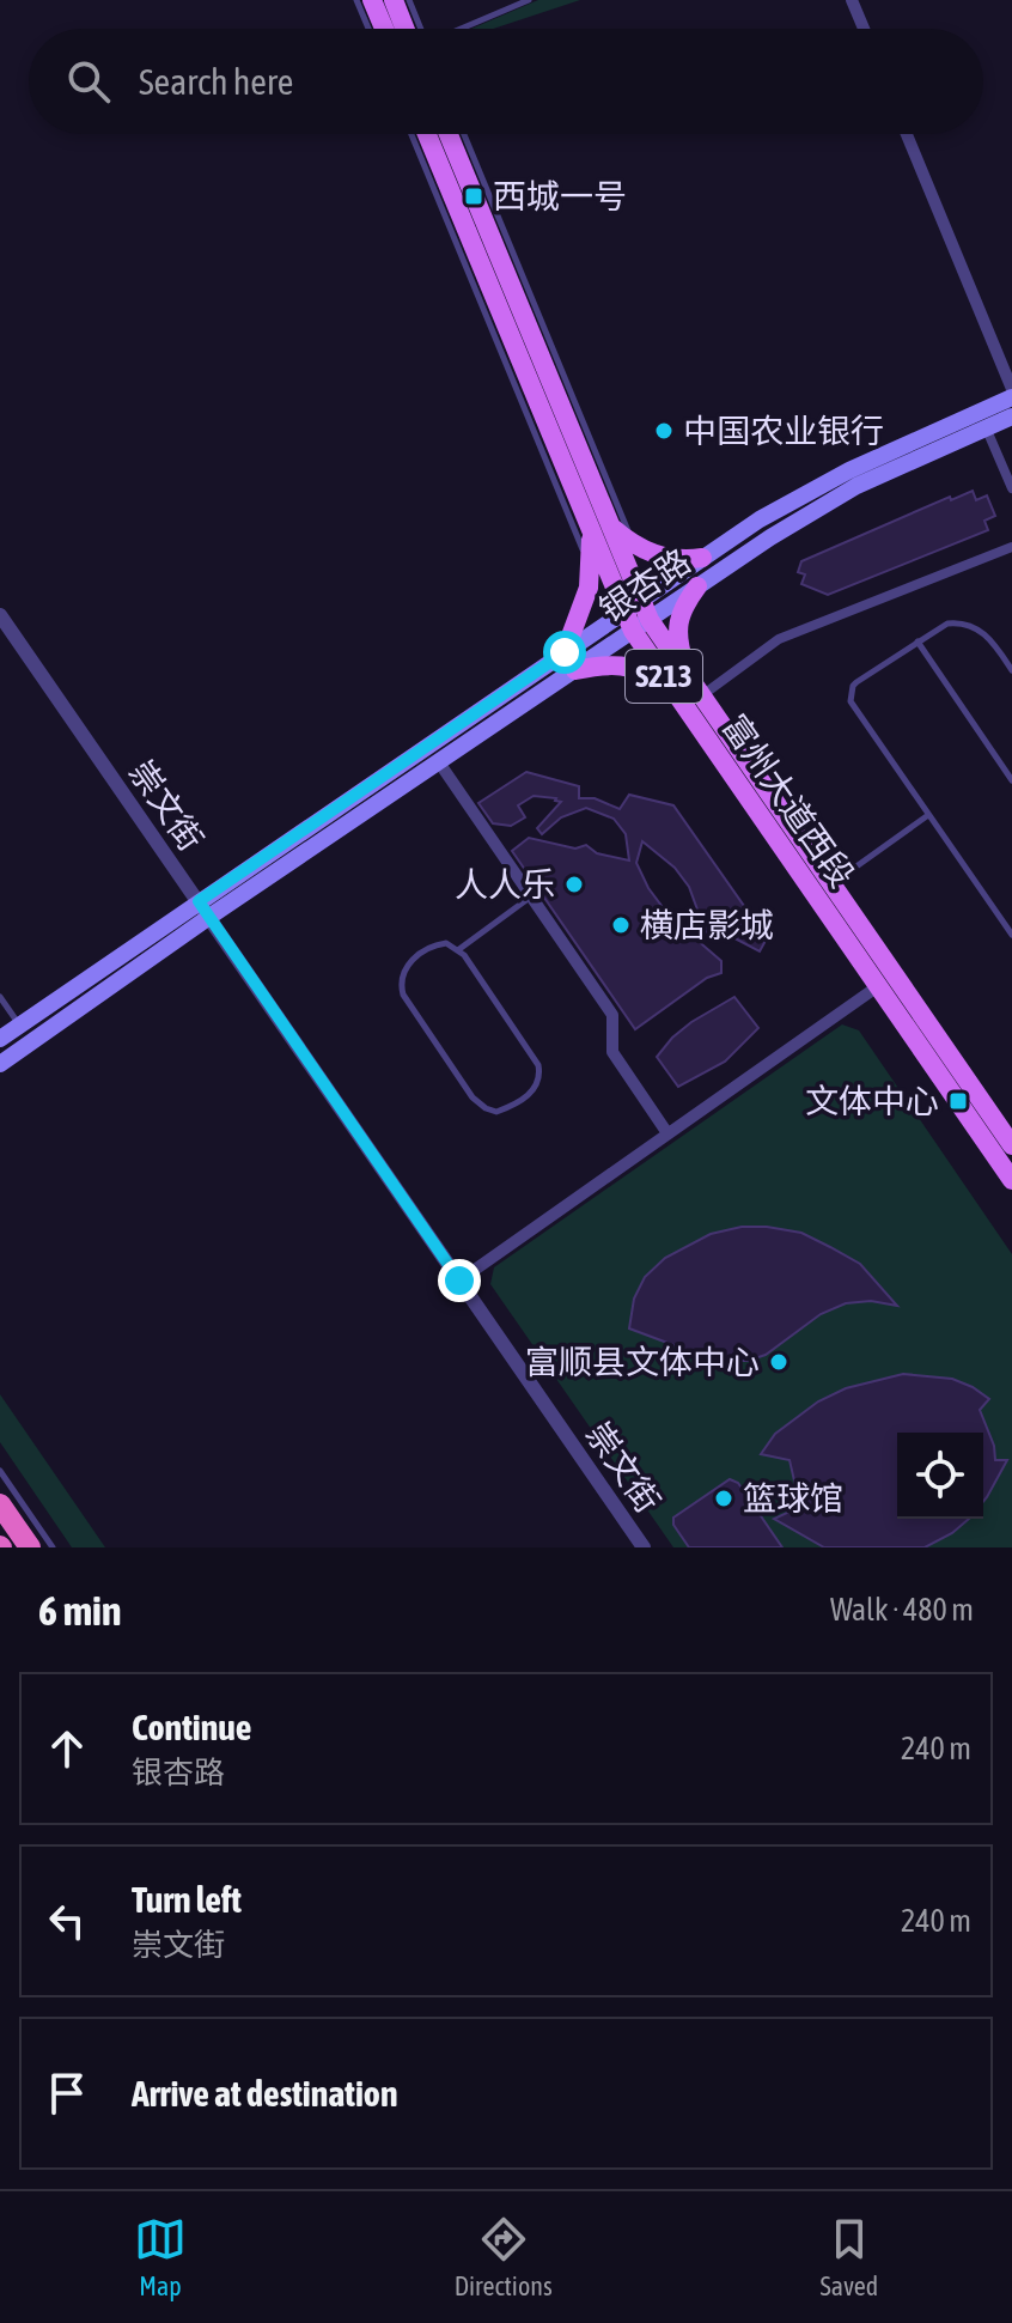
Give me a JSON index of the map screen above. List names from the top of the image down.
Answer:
{
  "streets": {
    "main road": ["银杏路", "S213", "富州大道西段"],
    "street": ["崇文街"]
  },
  "crossings": [
    ["银杏路", "富州大道西段"],
    ["银杏路", "崇文街"]
  ],
  "places": {
    "transit": ["西城一号", "文体中心"],
    "other": [
      "中国农业银行",
      "人人乐",
      "横店影城",
      "富顺县文体中心",
      "篮球馆"
    ]
  },
  "page": {
    "search": "Search here",
    "heading": ["6 min", "Walk · 480 m"],
    "list": [
      ["Continue", "银杏路", "240 m"],
      ["Turn left", "崇文街", "240 m"],
      "Arrive at destination"
    ],
    "nav": ["Map", "Directions", "Saved"]
  }
}
